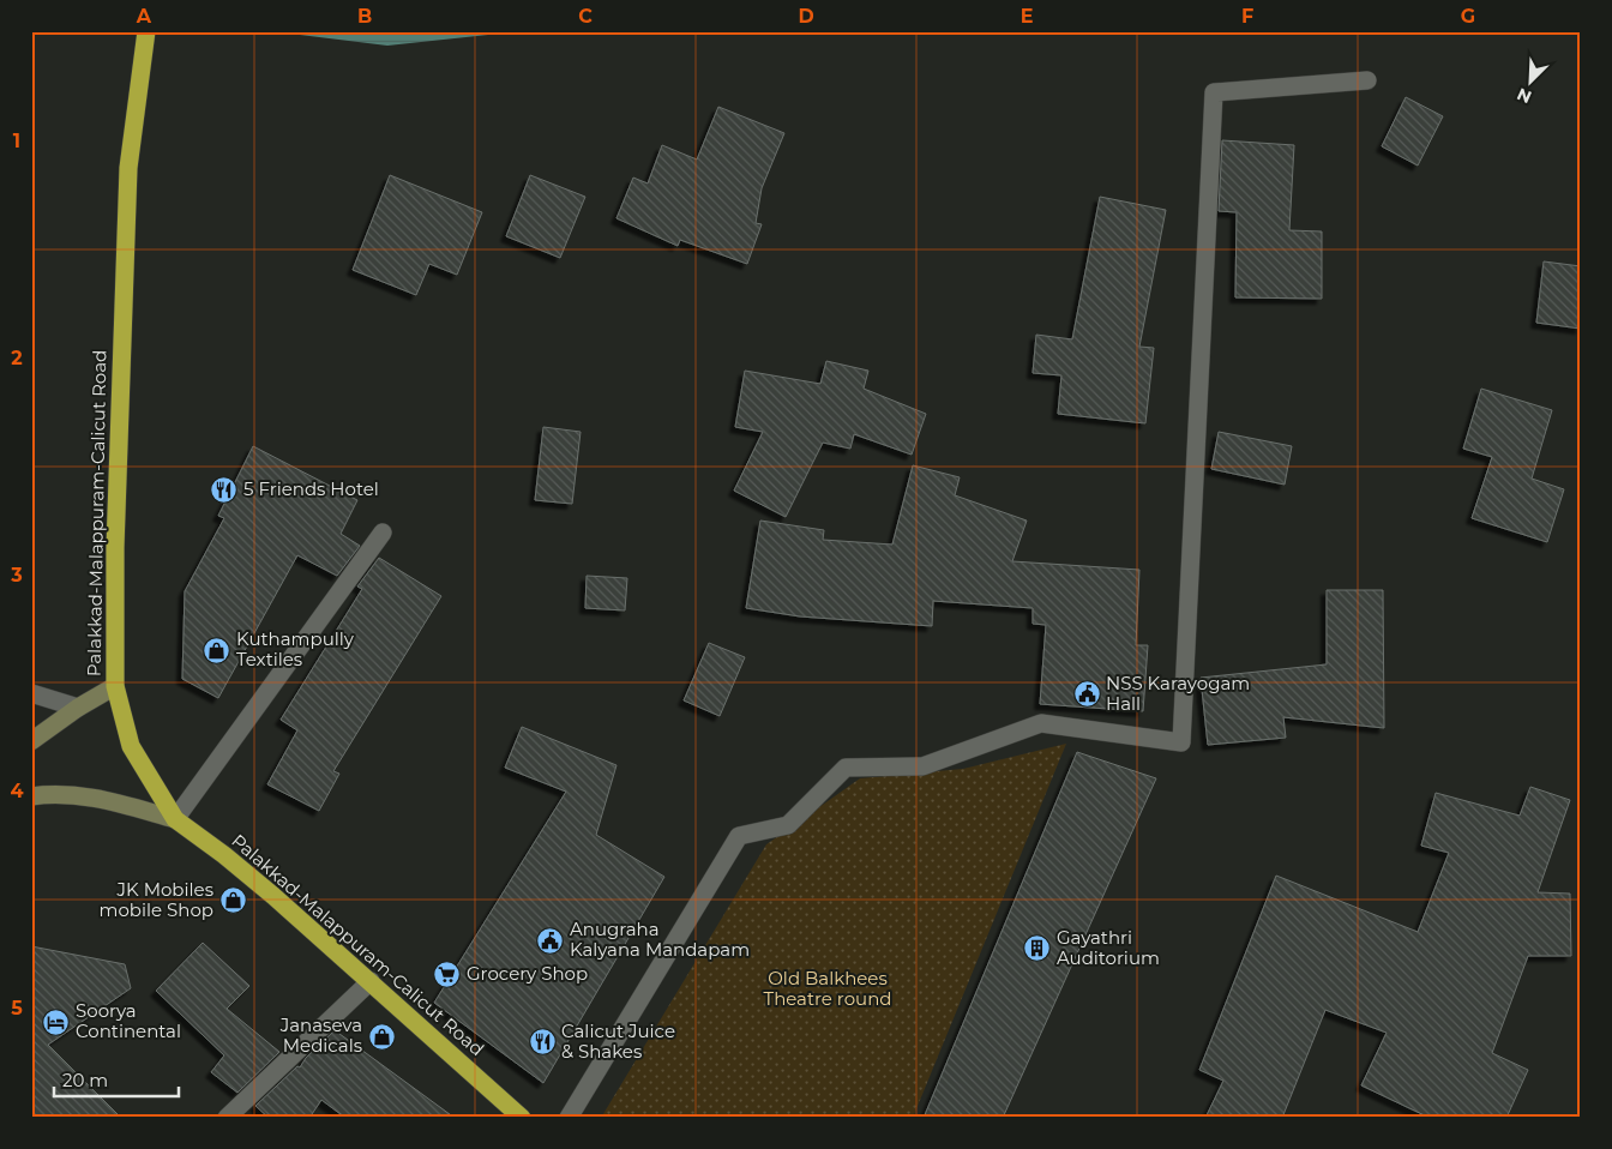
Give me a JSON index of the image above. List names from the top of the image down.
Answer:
{
  "streets": {
    "highway": ["Palakkad-Malappuram-Calicut Road"]
  },
  "parks": ["Old Balkhees Theatre round"],
  "places": {
    "restaurant": ["5 Friends Hotel", "Calicut Juice & Shakes"],
    "shop": ["Kuthampully Textiles", "JK Mobiles mobile Shop", "Janaseva Medicals"],
    "public building": ["NSS Karayogam Hall", "Anugraha Kalyana Mandapam"],
    "building": ["Gayathri Auditorium"],
    "supermarket": ["Grocery Shop"],
    "hotel": ["Soorya Continental"]
  },
  "scale_bar": "20 m",
  "north": "bottom left",
  "grid": {
    "columns": [
      "A",
      "B",
      "C",
      "D",
      "E",
      "F",
      "G"
    ],
    "rows": [
      "1",
      "2",
      "3",
      "4",
      "5"
    ]
  }
}
